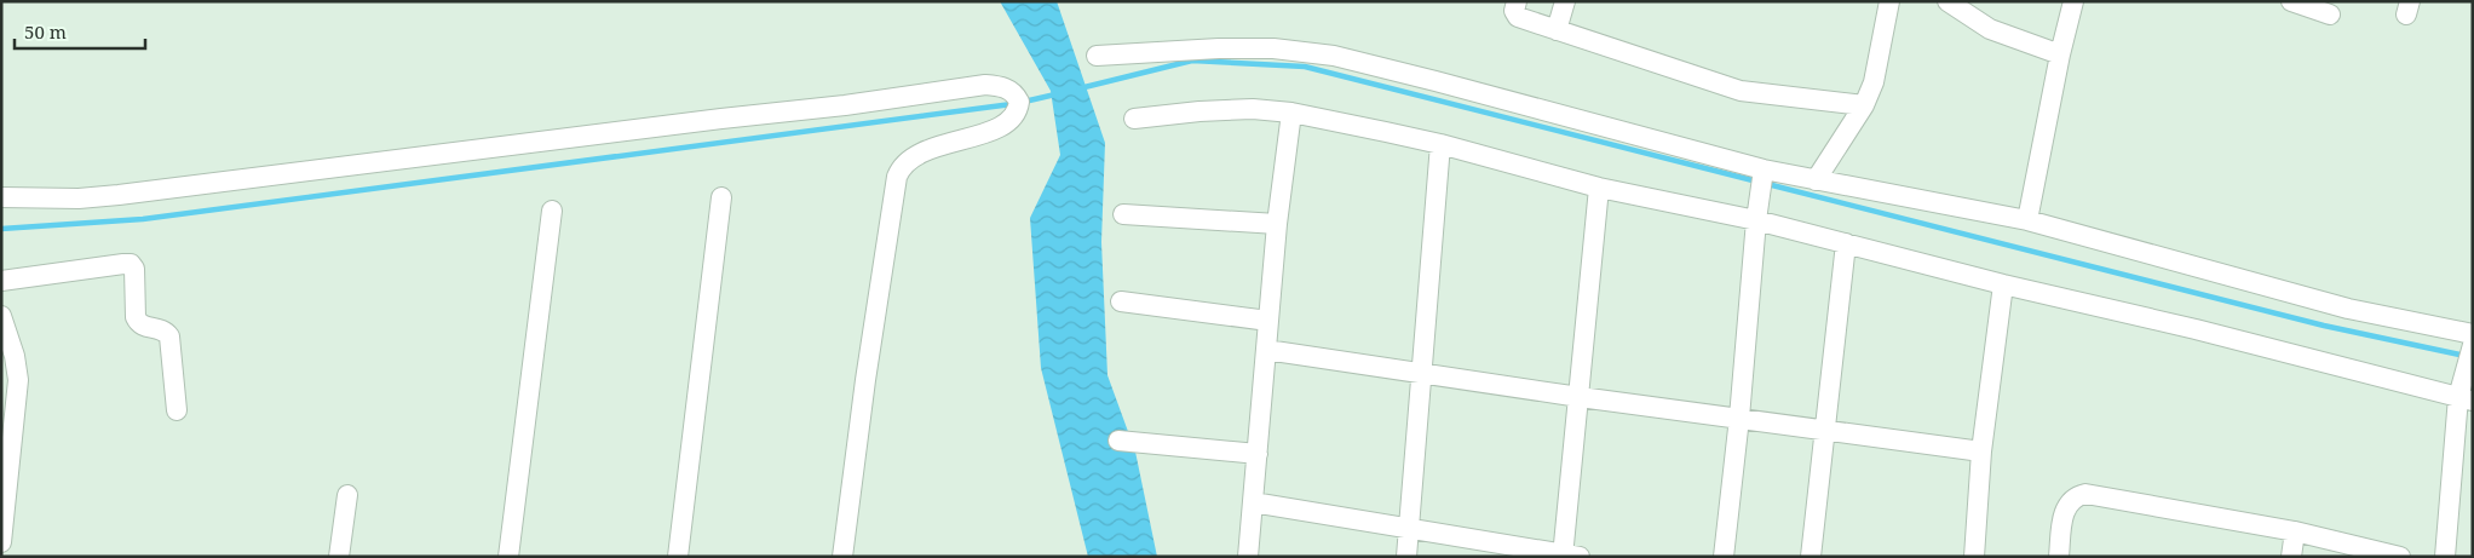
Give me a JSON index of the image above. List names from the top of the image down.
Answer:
{
  "scale_bar": "50 m"
}
